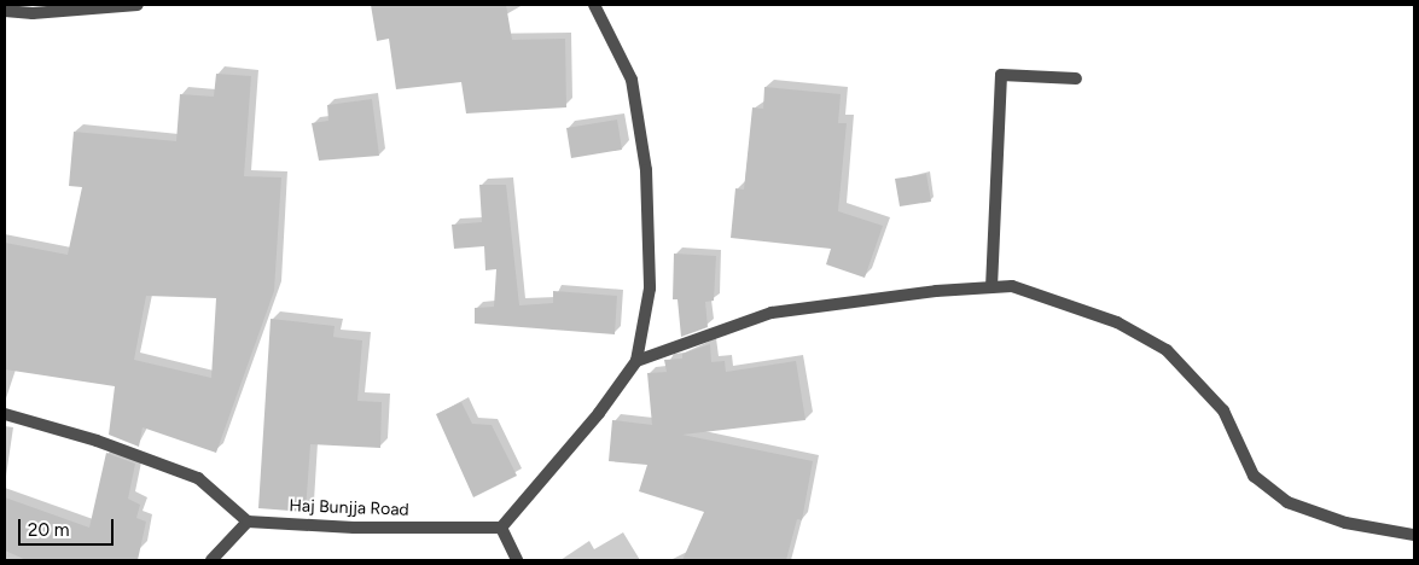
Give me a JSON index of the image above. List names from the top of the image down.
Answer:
{
  "streets": {
    "street": ["Haj Bunjja Road"]
  },
  "scale_bar": "20 m"
}
